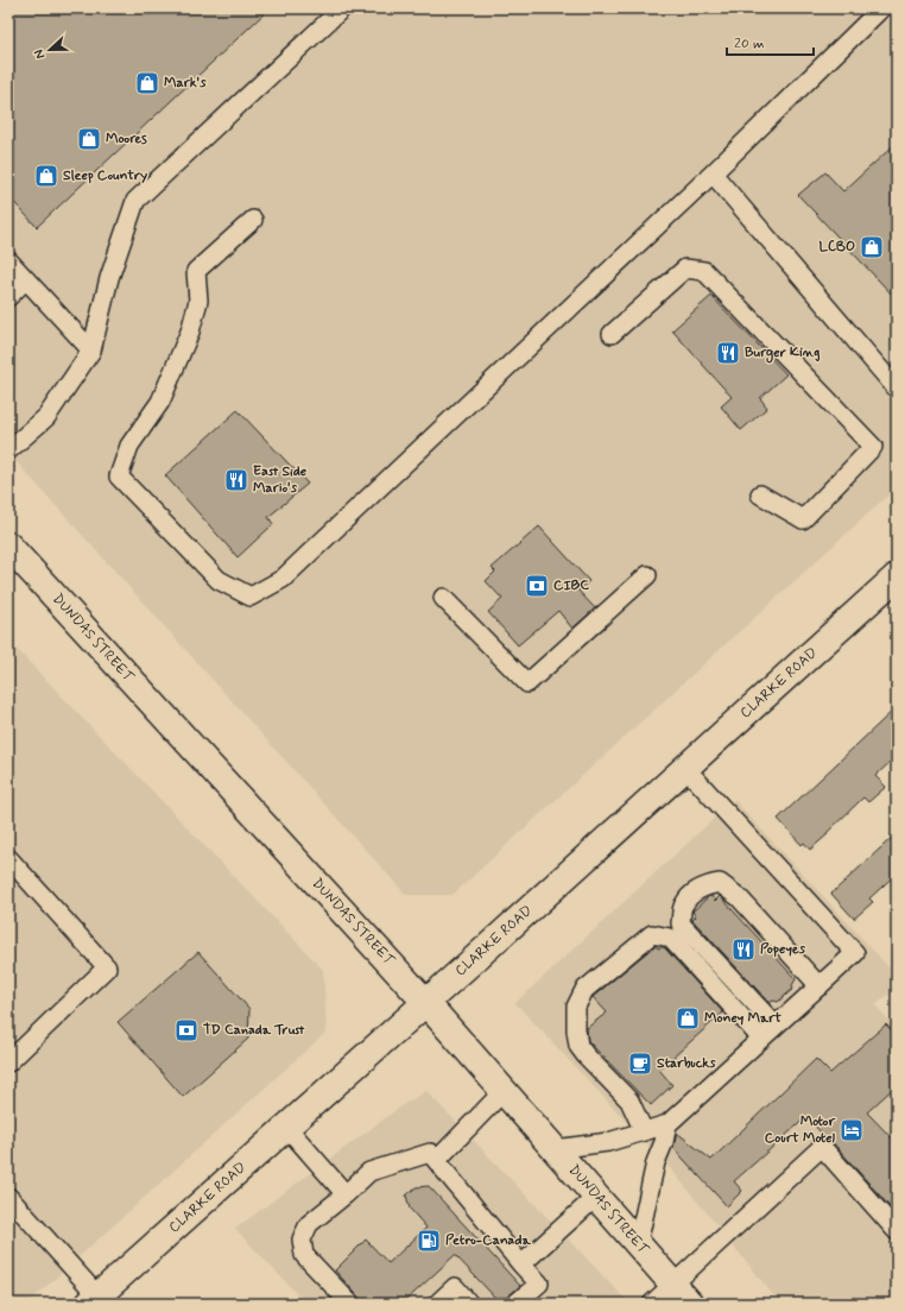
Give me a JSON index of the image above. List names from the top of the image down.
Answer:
{
  "streets": {
    "main road": ["DUNDAS STREET", "CLARKE ROAD"]
  },
  "crossings": [
    ["DUNDAS STREET", "CLARKE ROAD"]
  ],
  "places": {
    "shop": [
      "Mark's",
      "Moores",
      "Sleep Country",
      "LCBO",
      "Money Mart"
    ],
    "restaurant": ["Burger King", "East Side Mario's", "Popeyes"],
    "bank": ["CIBC", "TD Canada Trust"],
    "cafe": ["Starbucks"],
    "hotel": ["Motor Court Motel"],
    "fuel station": ["Petro-Canada"]
  },
  "scale_bar": "20 m",
  "north": "left"
}
